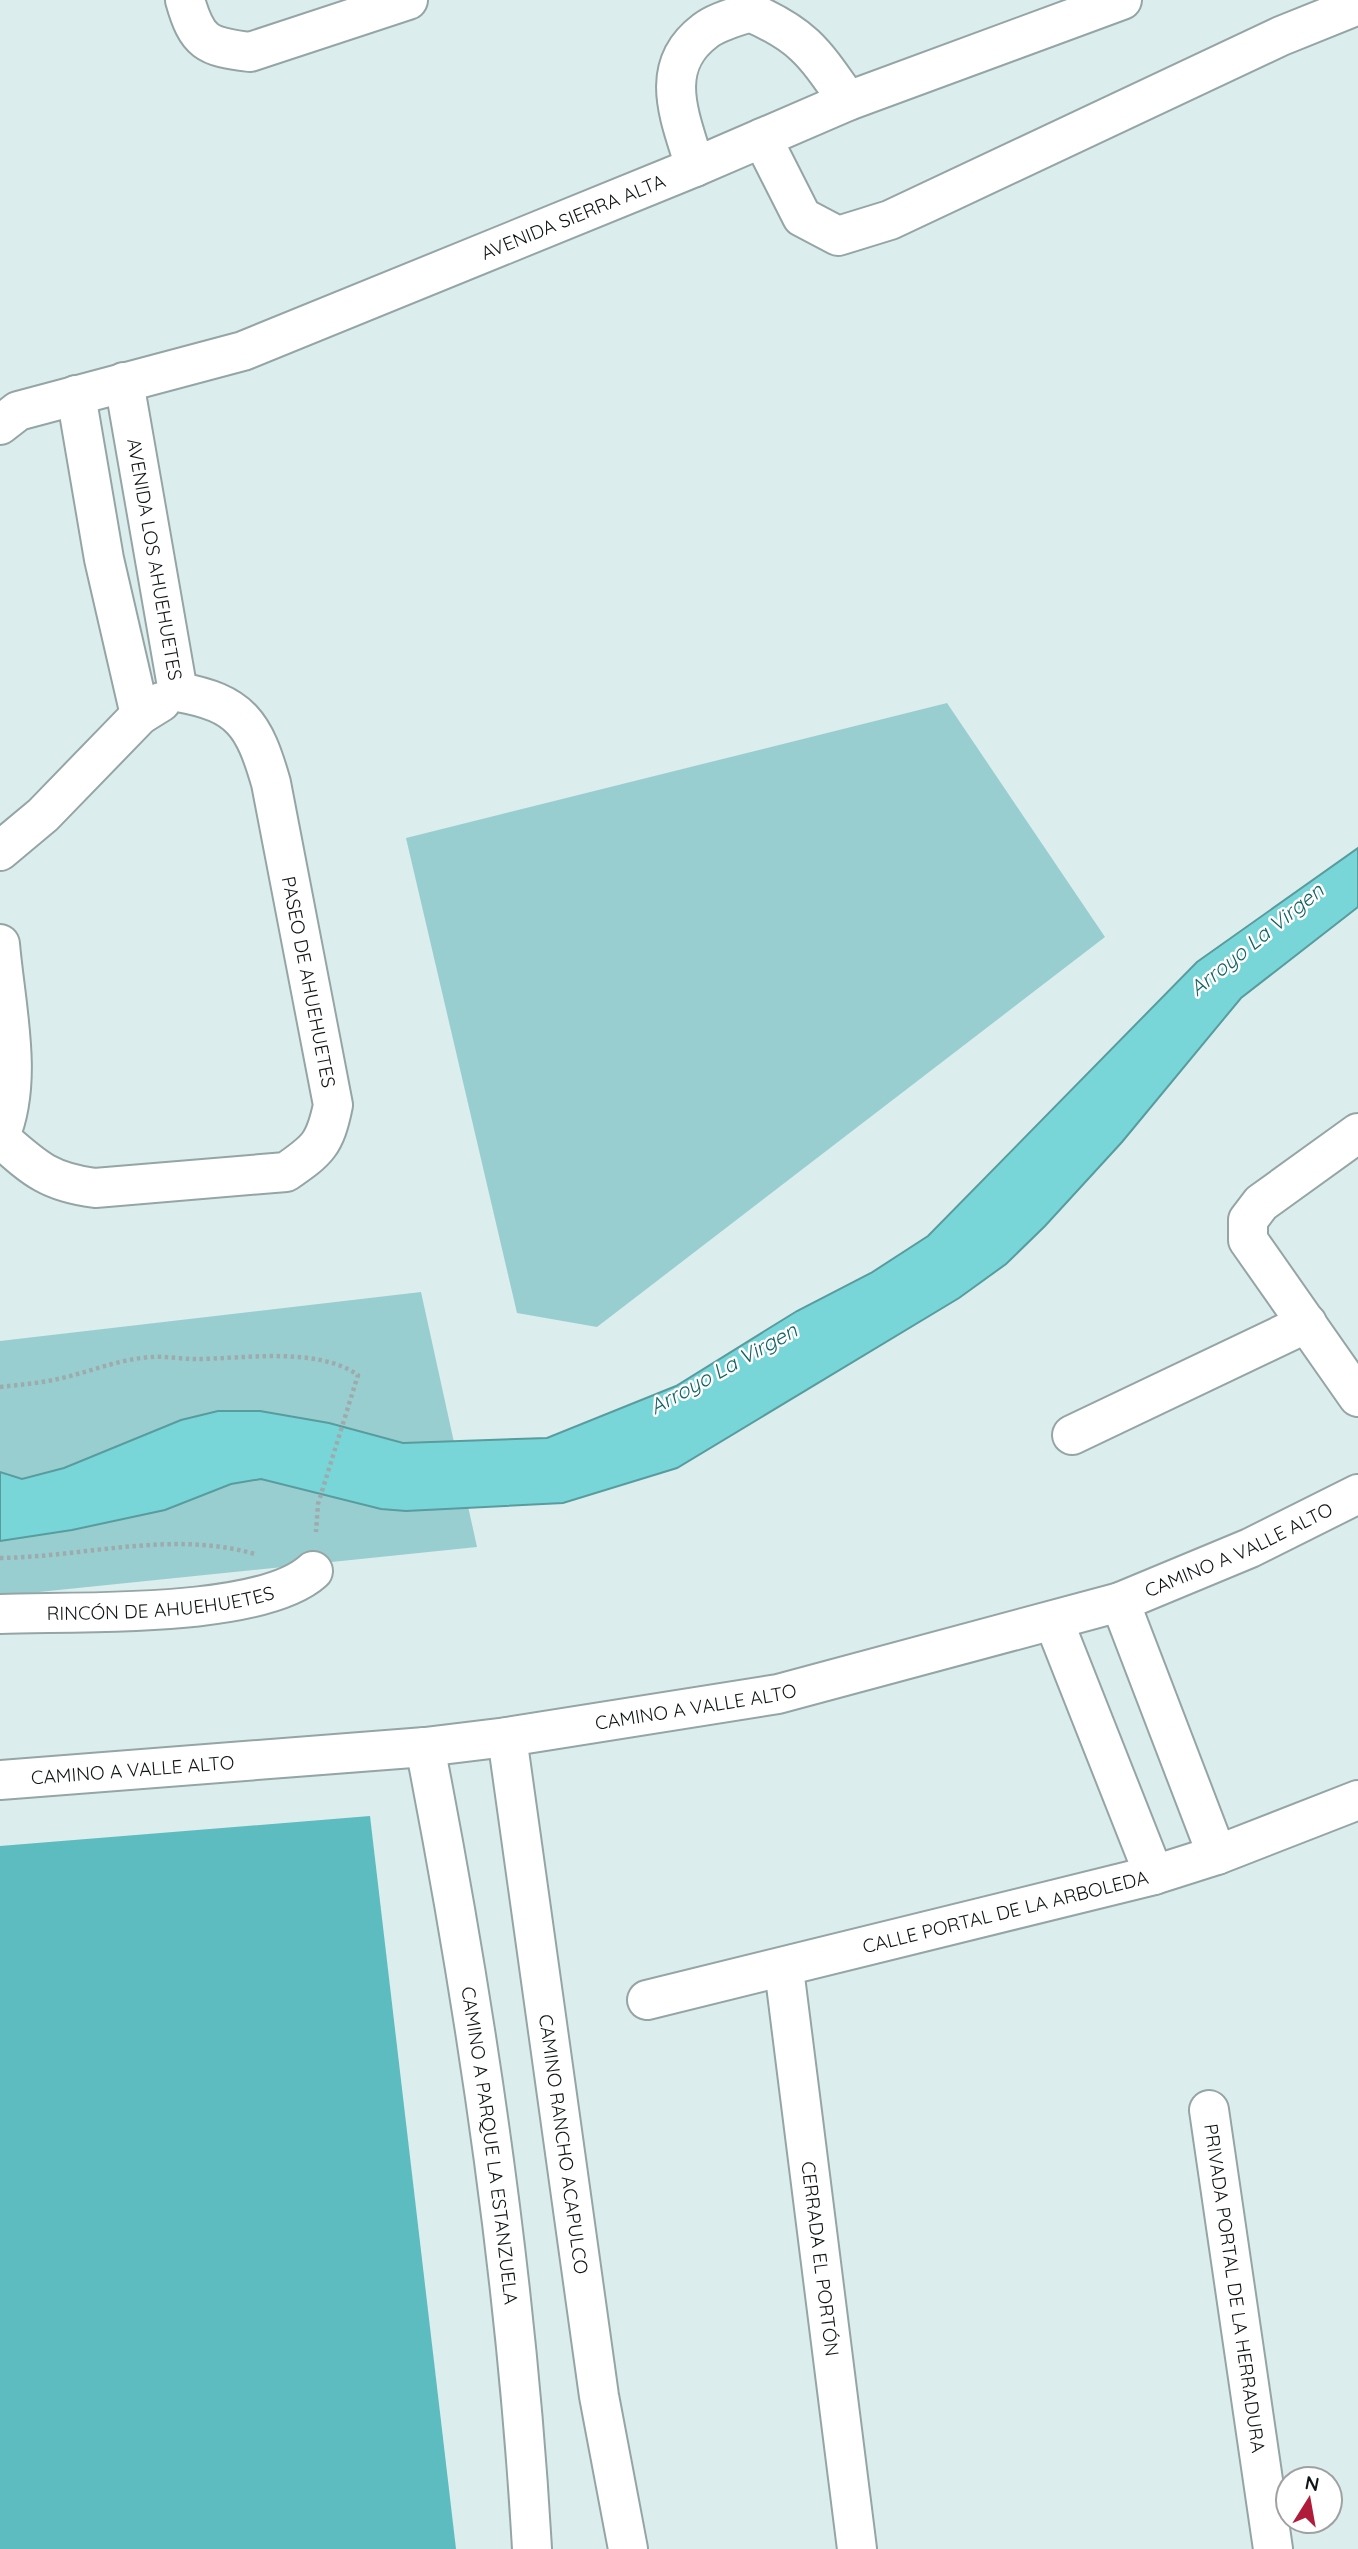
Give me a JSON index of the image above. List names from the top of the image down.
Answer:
{
  "streets": {
    "street": [
      "AVENIDA SIERRA ALTA",
      "AVENIDA LOS AHUEHUETES",
      "PASEO DE AHUEHUETES",
      "CAMINO A VALLE ALTO",
      "RINCÓN DE AHUEHUETES",
      "CALLE PORTAL DE LA ARBOLEDA",
      "CAMINO RANCHO ACAPULCO",
      "CAMINO A PARQUE LA ESTANZUELA",
      "CERRADA EL PORTÓN",
      "PRIVADA PORTAL DE LA HERRADURA"
    ]
  },
  "crossings": [
    ["AVENIDA SIERRA ALTA", "AVENIDA LOS AHUEHUETES"],
    ["AVENIDA LOS AHUEHUETES", "PASEO DE AHUEHUETES"],
    ["CAMINO A VALLE ALTO", "CAMINO RANCHO ACAPULCO"],
    ["CAMINO A VALLE ALTO", "CAMINO A PARQUE LA ESTANZUELA"],
    ["CALLE PORTAL DE LA ARBOLEDA", "CERRADA EL PORTÓN"]
  ],
  "water": ["Arroyo La Virgen"],
  "north": "top"
}
